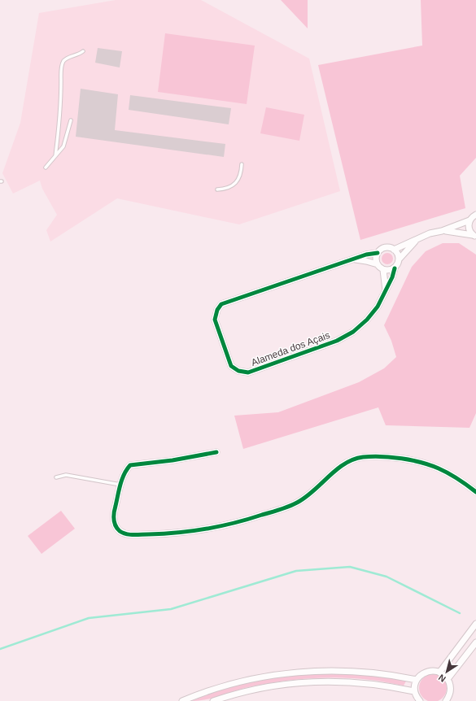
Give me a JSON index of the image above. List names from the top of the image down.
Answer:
{
  "streets": {
    "street": ["Alameda dos Açais"]
  },
  "north": "bottom left"
}
